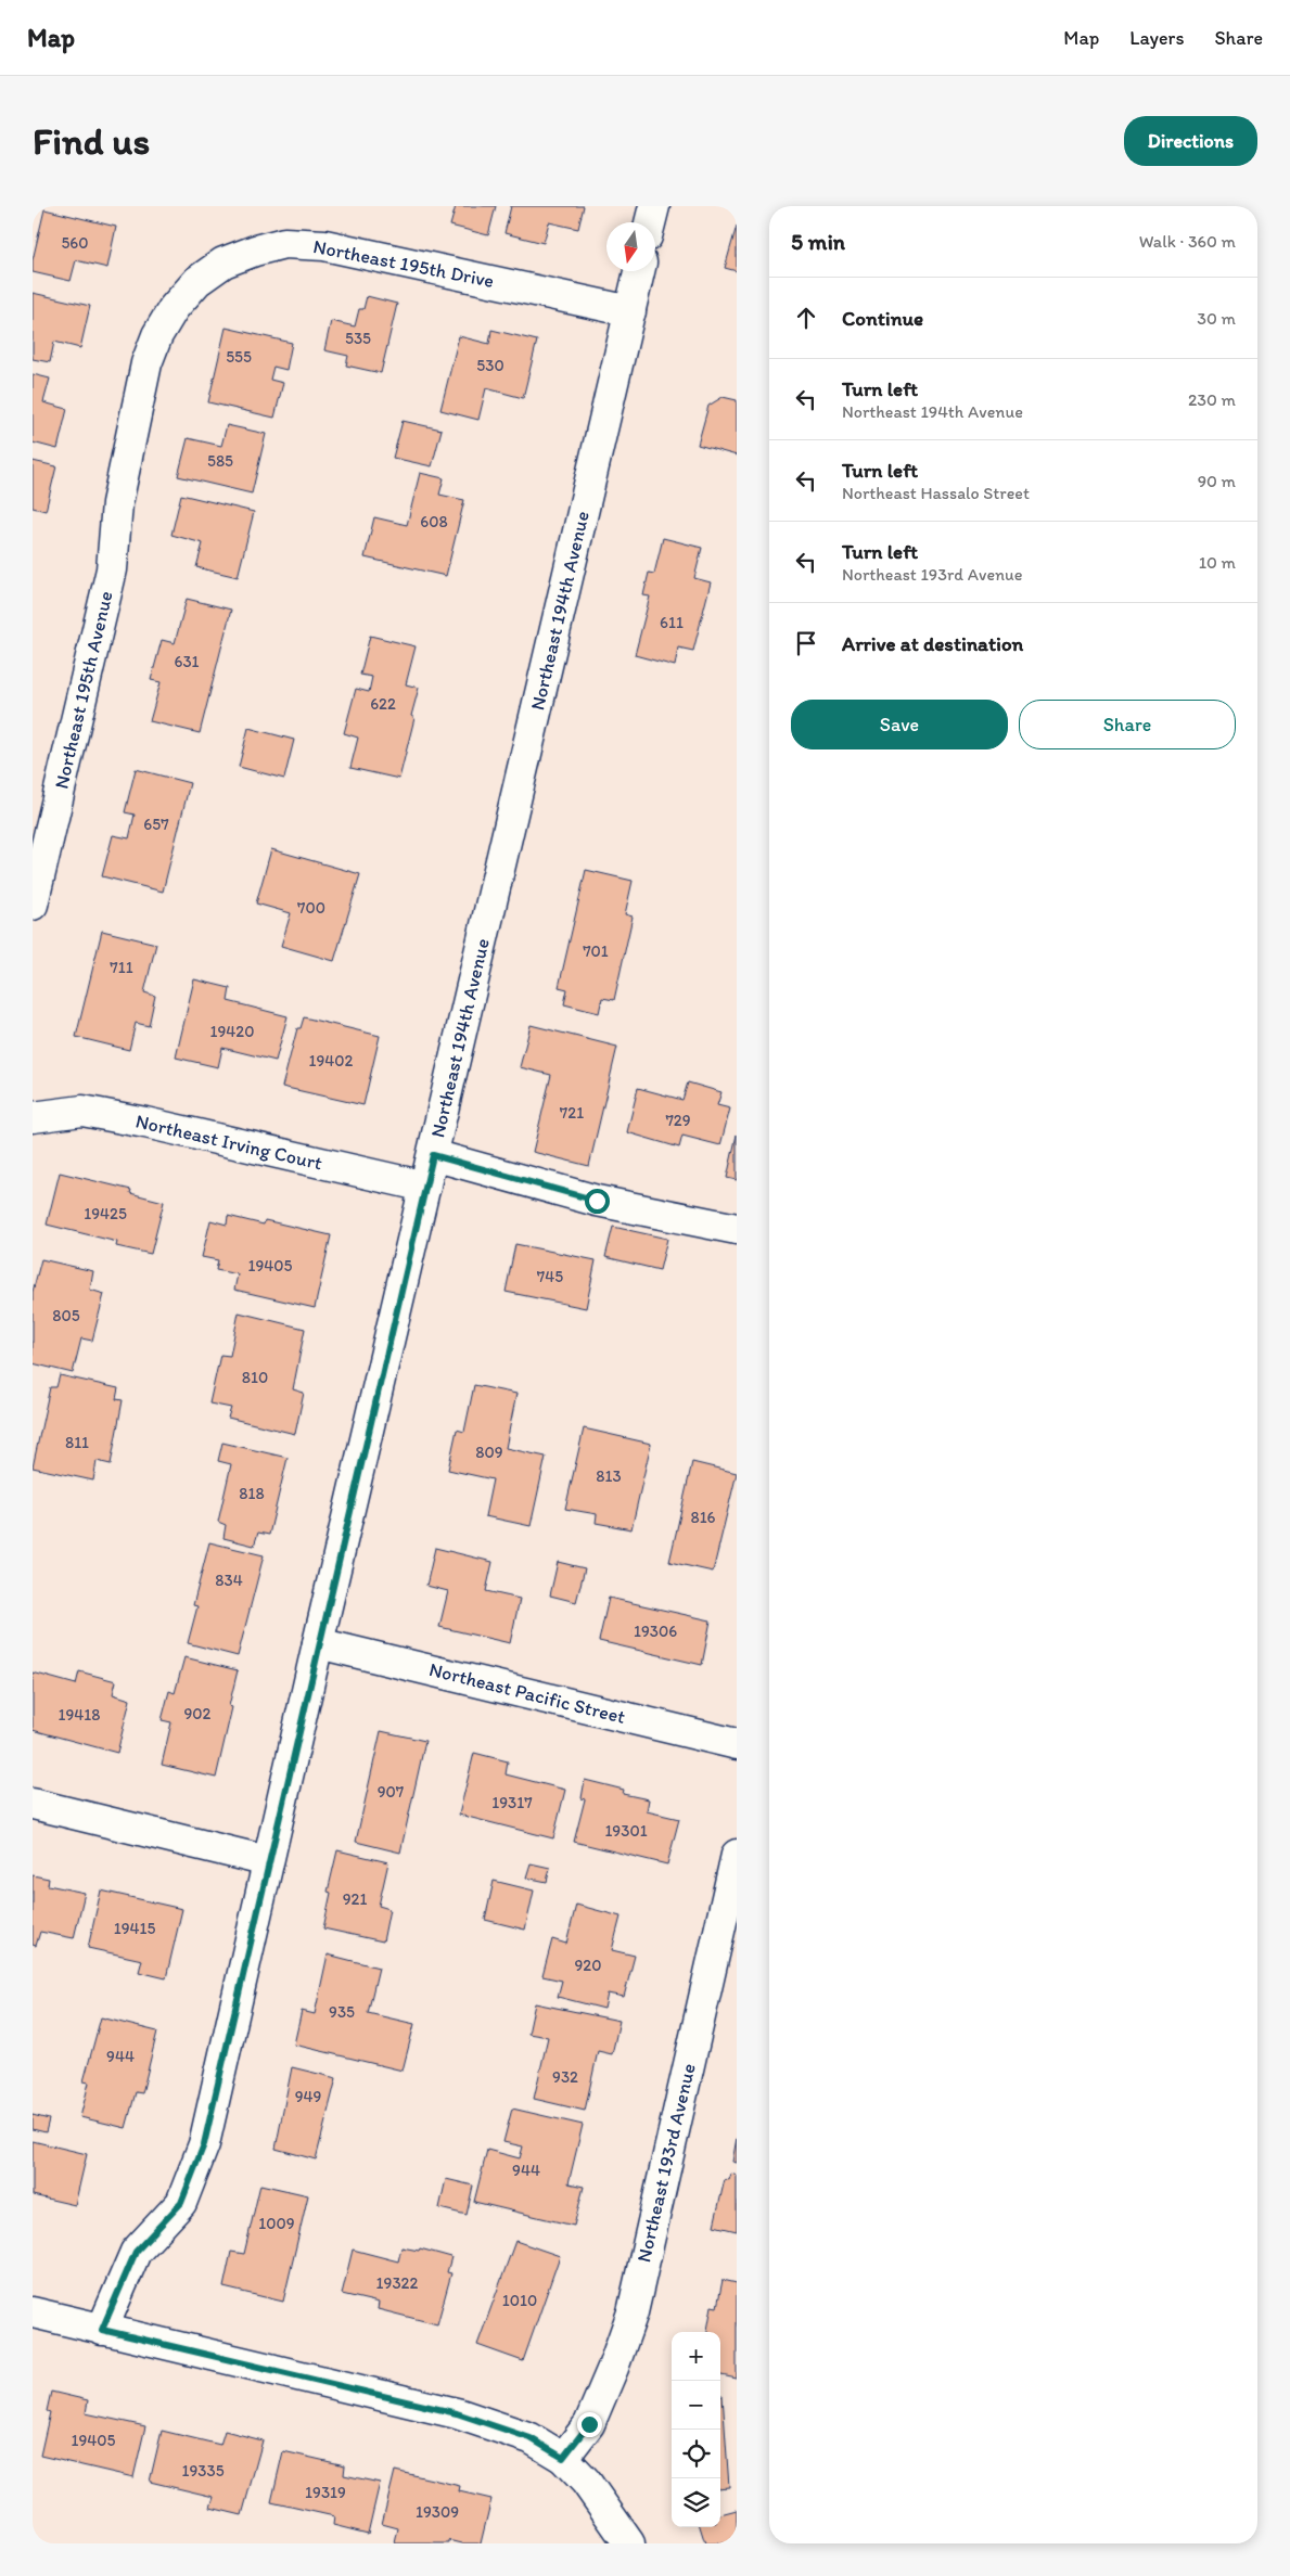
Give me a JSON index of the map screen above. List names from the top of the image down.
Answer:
{
  "streets": {
    "street": [
      "Northeast 195th Drive",
      "Northeast 194th Avenue",
      "Northeast 195th Avenue",
      "Northeast Irving Court",
      "Northeast Pacific Street",
      "Northeast 193rd Avenue"
    ]
  },
  "crossings": [
    ["Northeast 195th Drive", "Northeast 194th Avenue"],
    ["Northeast 195th Drive", "Northeast 195th Avenue"],
    ["Northeast 194th Avenue", "Northeast Irving Court"],
    ["Northeast 194th Avenue", "Northeast Pacific Street"]
  ],
  "house_numbers": [
    "560",
    "535",
    "555",
    "530",
    "585",
    "608",
    "611",
    "631",
    "622",
    "657",
    "700",
    "701",
    "711",
    "19420",
    "19402",
    "721",
    "729",
    "19425",
    "19405",
    "745",
    "805",
    "810",
    "811",
    "809",
    "813",
    "818",
    "816",
    "834",
    "19306",
    "902",
    "19418",
    "907",
    "19317",
    "19301",
    "921",
    "19415",
    "920",
    "935",
    "944",
    "932",
    "949",
    "944",
    "1009",
    "19322",
    "1010",
    "19405",
    "19335",
    "19319",
    "19309"
  ],
  "north": "bottom",
  "page": {
    "header": "Map",
    "nav": ["Map", "Layers", "Share"],
    "buttons": [
      "Directions",
      ["Save", "Share"]
    ],
    "title": "Find us",
    "heading": ["5 min", "Walk · 360 m"],
    "list": [
      ["Continue", "30 m"],
      ["Turn left", "Northeast 194th Avenue", "230 m"],
      ["Turn left", "Northeast Hassalo Street", "90 m"],
      ["Turn left", "Northeast 193rd Avenue", "10 m"],
      "Arrive at destination"
    ],
    "map_buttons": ["+", "−"]
  }
}
